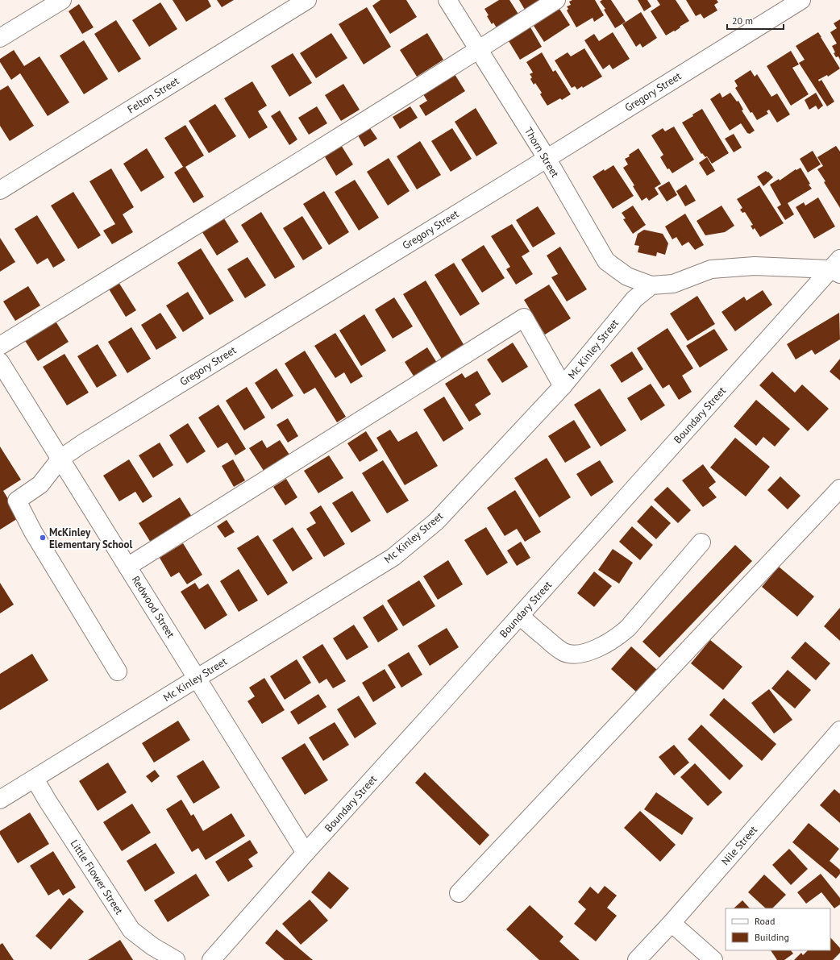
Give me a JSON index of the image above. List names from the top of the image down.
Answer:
{
  "streets": {
    "street": [
      "Gregory Street",
      "Felton Street",
      "Thorn Street",
      "Mc Kinley Street",
      "Boundary Street",
      "Redwood Street",
      "Nile Street",
      "Little Flower Street"
    ]
  },
  "crossings": [
    ["Gregory Street", "Thorn Street"],
    ["Gregory Street", "Redwood Street"],
    ["Thorn Street", "Mc Kinley Street"],
    ["Mc Kinley Street", "Redwood Street"],
    ["Mc Kinley Street", "Little Flower Street"],
    ["Boundary Street", "Redwood Street"]
  ],
  "places": ["McKinley Elementary School"],
  "legend": ["Road", "Building"],
  "scale_bar": "20 m"
}
